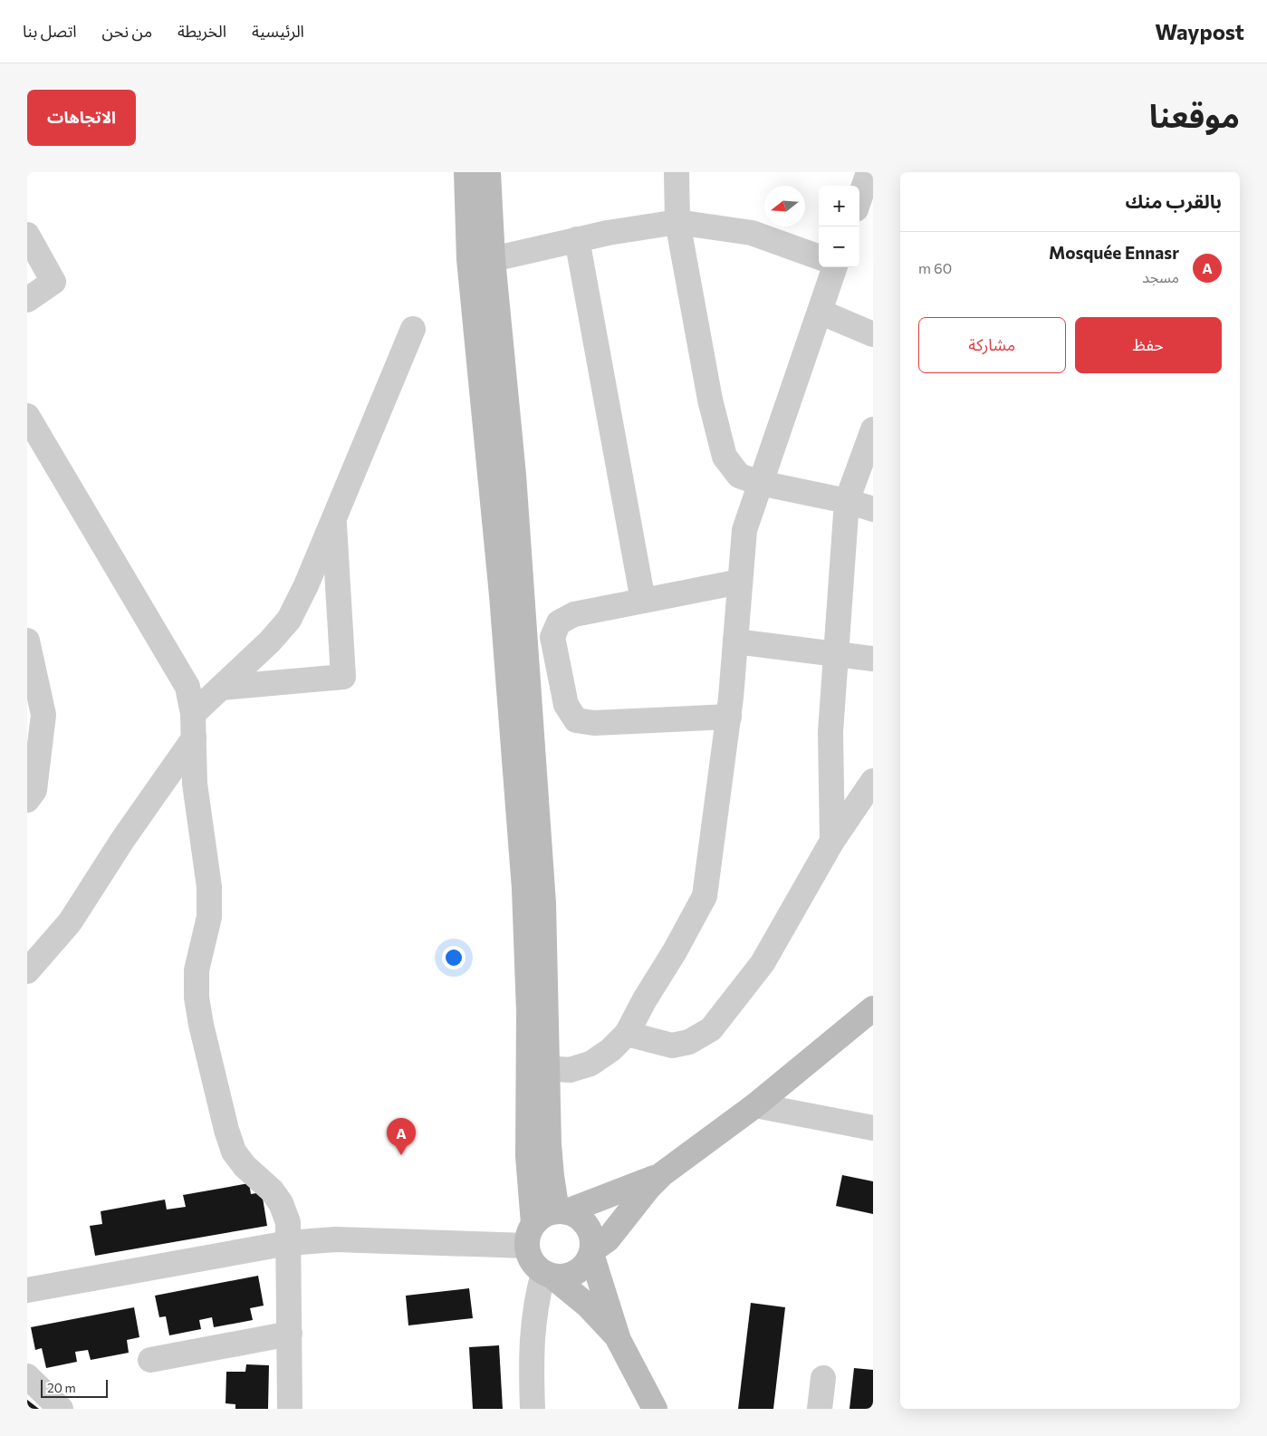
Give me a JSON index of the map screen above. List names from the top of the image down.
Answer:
{
  "scale_bar": "20 m",
  "north": "left",
  "page": {
    "header": "Waypost",
    "nav": [
      "الرئيسية",
      "الخريطة",
      "من نحن",
      "اتصل بنا"
    ],
    "title": "موقعنا",
    "buttons": [
      "الاتجاهات",
      ["حفظ", "مشاركة"]
    ],
    "heading": "بالقرب منك",
    "map_buttons": ["+", "−"],
    "list": [
      {
        "mark": "A",
        "name": "Mosquée Ennasr",
        "note": "مسجد",
        "value": "60 m"
      }
    ],
    "pins": "A",
    "scale": "20 m"
  }
}
